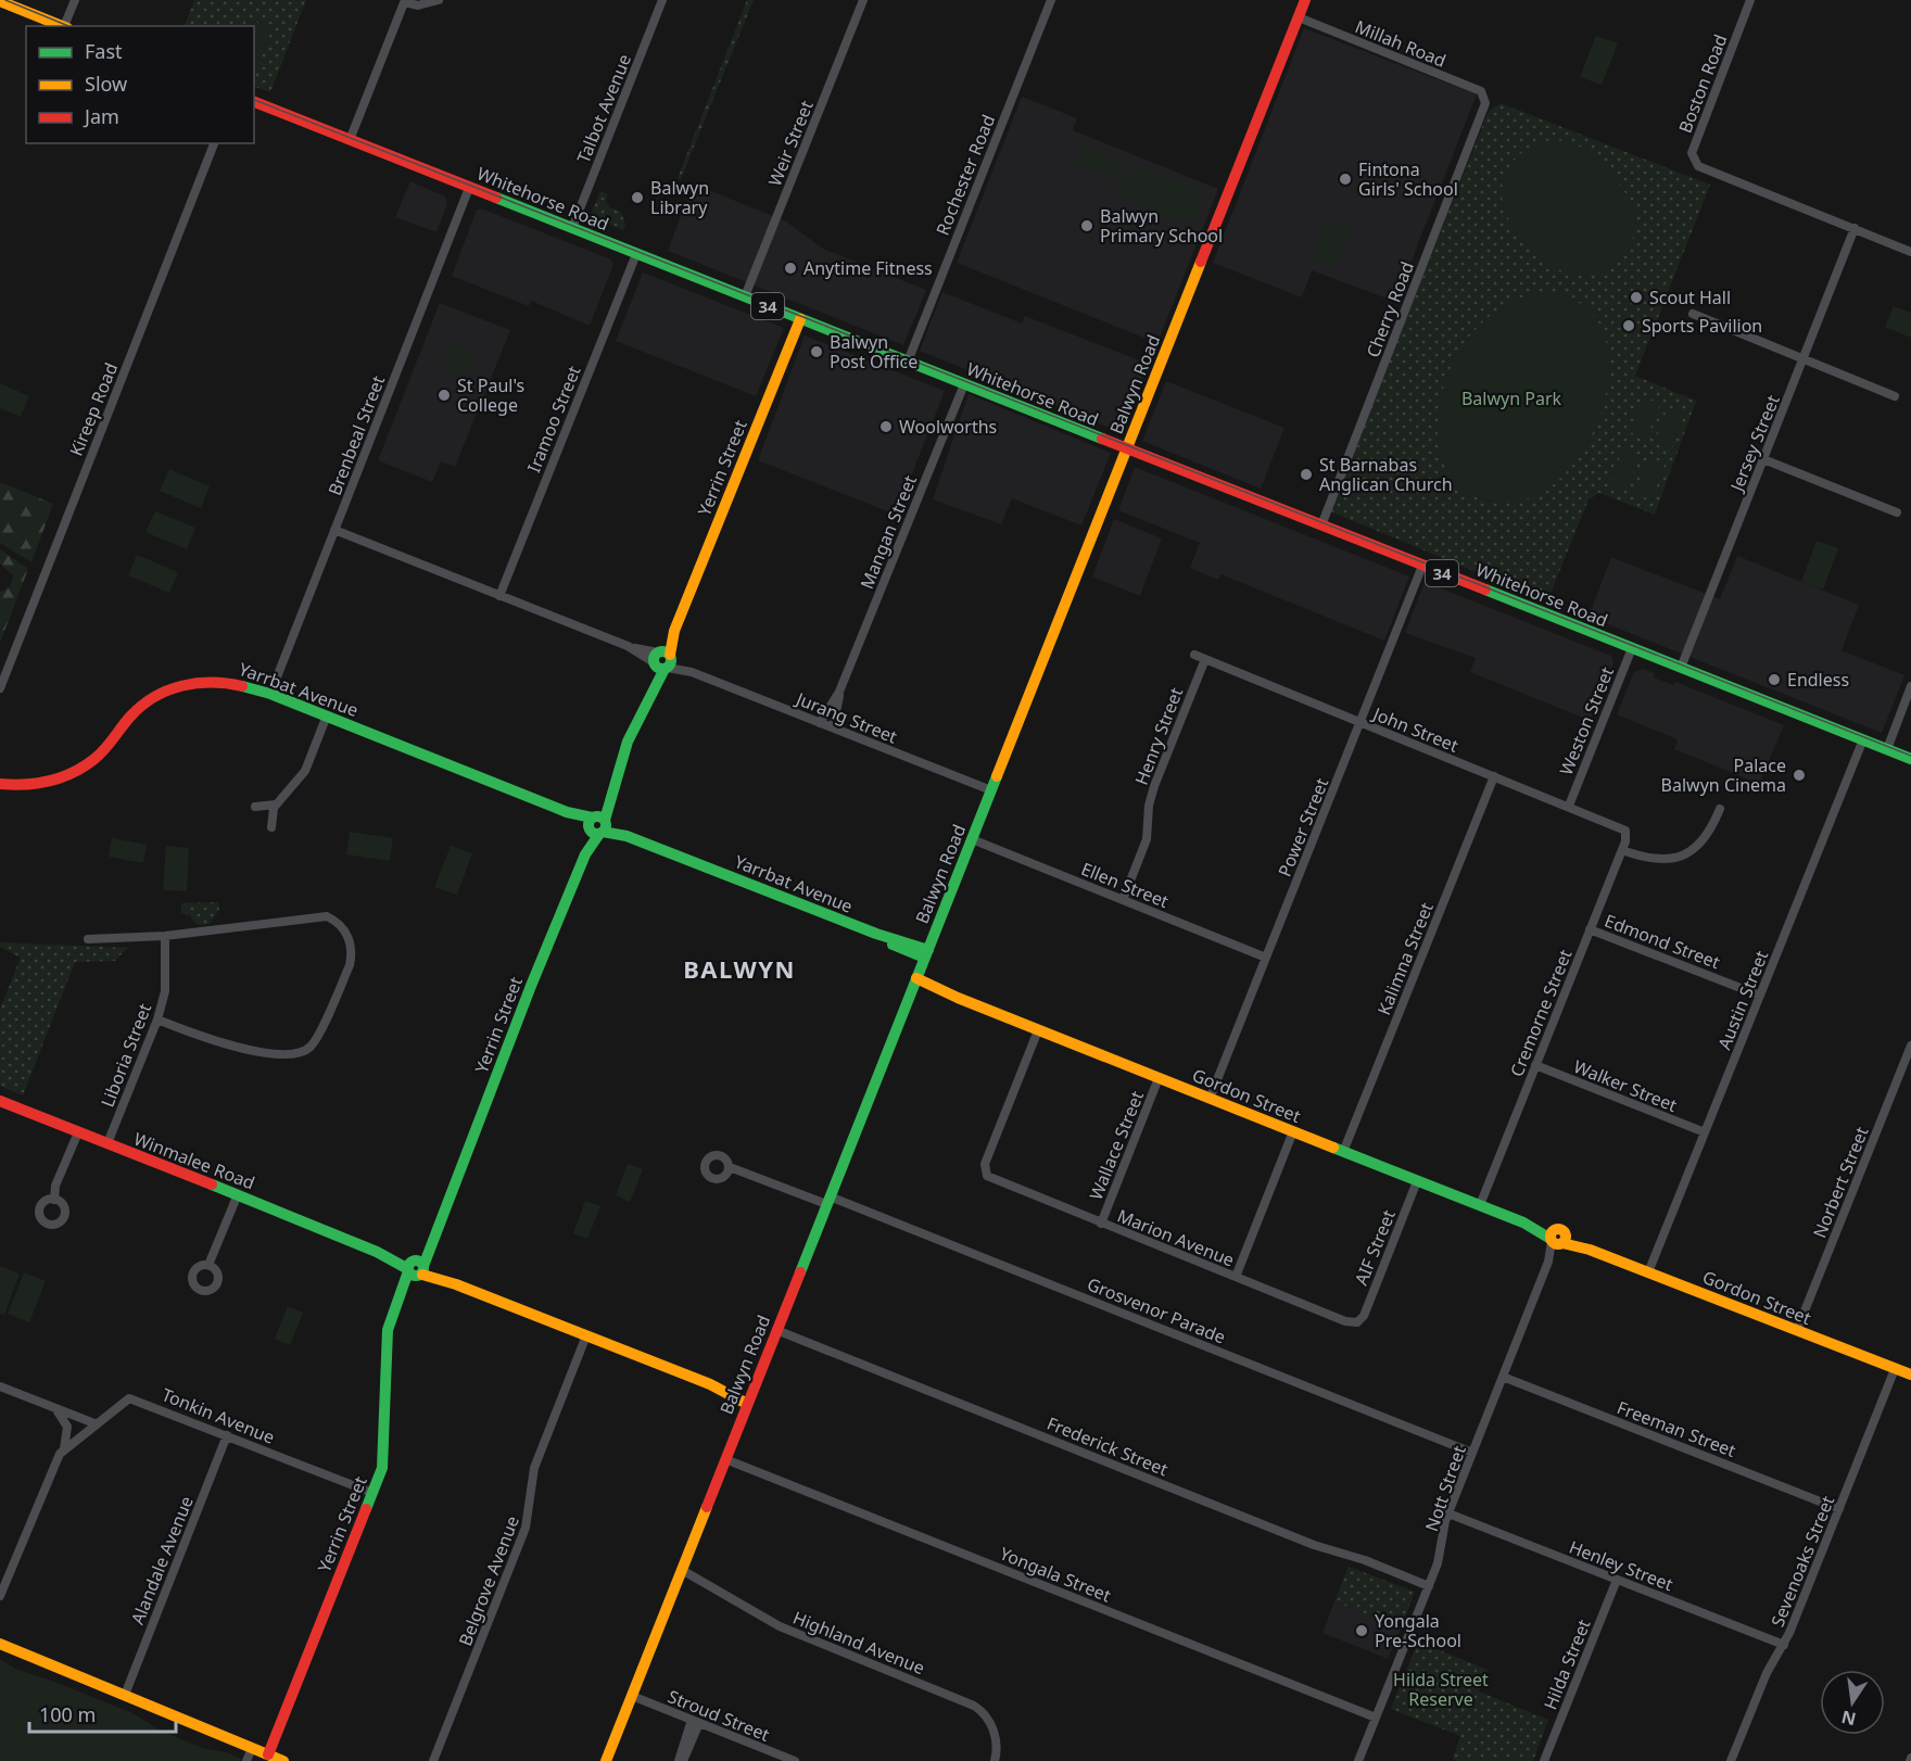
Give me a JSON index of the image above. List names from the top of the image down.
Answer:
{
  "streets": {
    "street": [
      "Millah Road",
      "Boston Road",
      "Talbot Avenue",
      "Weir Street",
      "Rochester Road",
      "Whitehorse Road",
      "34",
      "Cherry Road",
      "Balwyn Road",
      "Kireep Road",
      "Iramoo Street",
      "Brenbeal Street",
      "Jersey Street",
      "Yerrin Street",
      "Mangan Street",
      "Yarrbat Avenue",
      "Jurang Street",
      "Weston Street",
      "John Street",
      "Henry Street",
      "Power Street",
      "Ellen Street",
      "Edmond Street",
      "Kalimna Street",
      "Austin Street",
      "Cremorne Street",
      "Liboria Street",
      "Walker Street",
      "Gordon Street",
      "Wallace Street",
      "Winmalee Road",
      "Norbert Street",
      "Marion Avenue",
      "AIF Street",
      "Grosvenor Parade",
      "Tonkin Avenue",
      "Freeman Street",
      "Frederick Street",
      "Nott Street",
      "Alandale Avenue",
      "Sevenoaks Street",
      "Henley Street",
      "Yongala Street",
      "Belgrove Avenue",
      "Highland Avenue",
      "Hilda Street",
      "Stroud Street"
    ]
  },
  "crossings": [
    ["Millah Road", "Cherry Road"],
    ["Millah Road", "Balwyn Road"],
    ["Boston Road", "Jersey Street"],
    ["Talbot Avenue", "Whitehorse Road"],
    ["Weir Street", "Whitehorse Road"],
    ["Rochester Road", "Whitehorse Road"],
    ["Whitehorse Road", "Cherry Road"],
    ["Whitehorse Road", "Balwyn Road"],
    ["Whitehorse Road", "Iramoo Street"],
    ["Whitehorse Road", "Brenbeal Street"],
    ["Whitehorse Road", "Jersey Street"],
    ["Whitehorse Road", "Yerrin Street"],
    ["Whitehorse Road", "Mangan Street"],
    ["Whitehorse Road", "Weston Street"],
    ["Whitehorse Road", "Power Street"],
    ["Whitehorse Road", "Austin Street"],
    ["Balwyn Road", "Yarrbat Avenue"],
    ["Balwyn Road", "Jurang Street"],
    ["Balwyn Road", "Ellen Street"],
    ["Balwyn Road", "Gordon Street"],
    ["Balwyn Road", "Winmalee Road"],
    ["Balwyn Road", "Grosvenor Parade"],
    ["Balwyn Road", "Frederick Street"],
    ["Balwyn Road", "Yongala Street"],
    ["Balwyn Road", "Highland Avenue"],
    ["Balwyn Road", "Stroud Street"],
    ["Iramoo Street", "Jurang Street"],
    ["Brenbeal Street", "Yarrbat Avenue"],
    ["Brenbeal Street", "Jurang Street"],
    ["Yerrin Street", "Yarrbat Avenue"],
    ["Yerrin Street", "Jurang Street"],
    ["Yerrin Street", "Winmalee Road"],
    ["Yerrin Street", "Tonkin Avenue"],
    ["Mangan Street", "Jurang Street"],
    ["Weston Street", "John Street"],
    ["John Street", "Henry Street"],
    ["John Street", "Power Street"],
    ["John Street", "Kalimna Street"],
    ["John Street", "Cremorne Street"],
    ["Henry Street", "Ellen Street"],
    ["Power Street", "Ellen Street"],
    ["Power Street", "Gordon Street"],
    ["Edmond Street", "Austin Street"],
    ["Edmond Street", "Cremorne Street"],
    ["Kalimna Street", "Gordon Street"],
    ["Austin Street", "Walker Street"],
    ["Austin Street", "Gordon Street"],
    ["Cremorne Street", "Walker Street"],
    ["Cremorne Street", "Gordon Street"],
    ["Liboria Street", "Winmalee Road"],
    ["Gordon Street", "Wallace Street"],
    ["Gordon Street", "Norbert Street"],
    ["Gordon Street", "Marion Avenue"],
    ["Gordon Street", "AIF Street"],
    ["Gordon Street", "Nott Street"],
    ["Gordon Street", "Sevenoaks Street"],
    ["Wallace Street", "Marion Avenue"],
    ["Winmalee Road", "Belgrove Avenue"],
    ["Marion Avenue", "AIF Street"],
    ["Grosvenor Parade", "Nott Street"],
    ["Tonkin Avenue", "Alandale Avenue"],
    ["Freeman Street", "Nott Street"],
    ["Freeman Street", "Sevenoaks Street"],
    ["Frederick Street", "Nott Street"],
    ["Nott Street", "Henley Street"],
    ["Nott Street", "Yongala Street"],
    ["Sevenoaks Street", "Henley Street"],
    ["Henley Street", "Hilda Street"]
  ],
  "districts": ["BALWYN"],
  "parks": ["Balwyn Park", "Hilda Street Reserve"],
  "places": [
    "Fintona Girls' School",
    "Balwyn Library",
    "Balwyn Primary School",
    "Anytime Fitness",
    "Scout Hall",
    "Sports Pavilion",
    "Balwyn Post Office",
    "St Paul's College",
    "Woolworths",
    "St Barnabas Anglican Church",
    "Endless",
    "Palace Balwyn Cinema",
    "Yongala Pre-School"
  ],
  "legend": ["Fast", "Slow", "Jam"],
  "scale_bar": "100 m",
  "north": "bottom"
}
